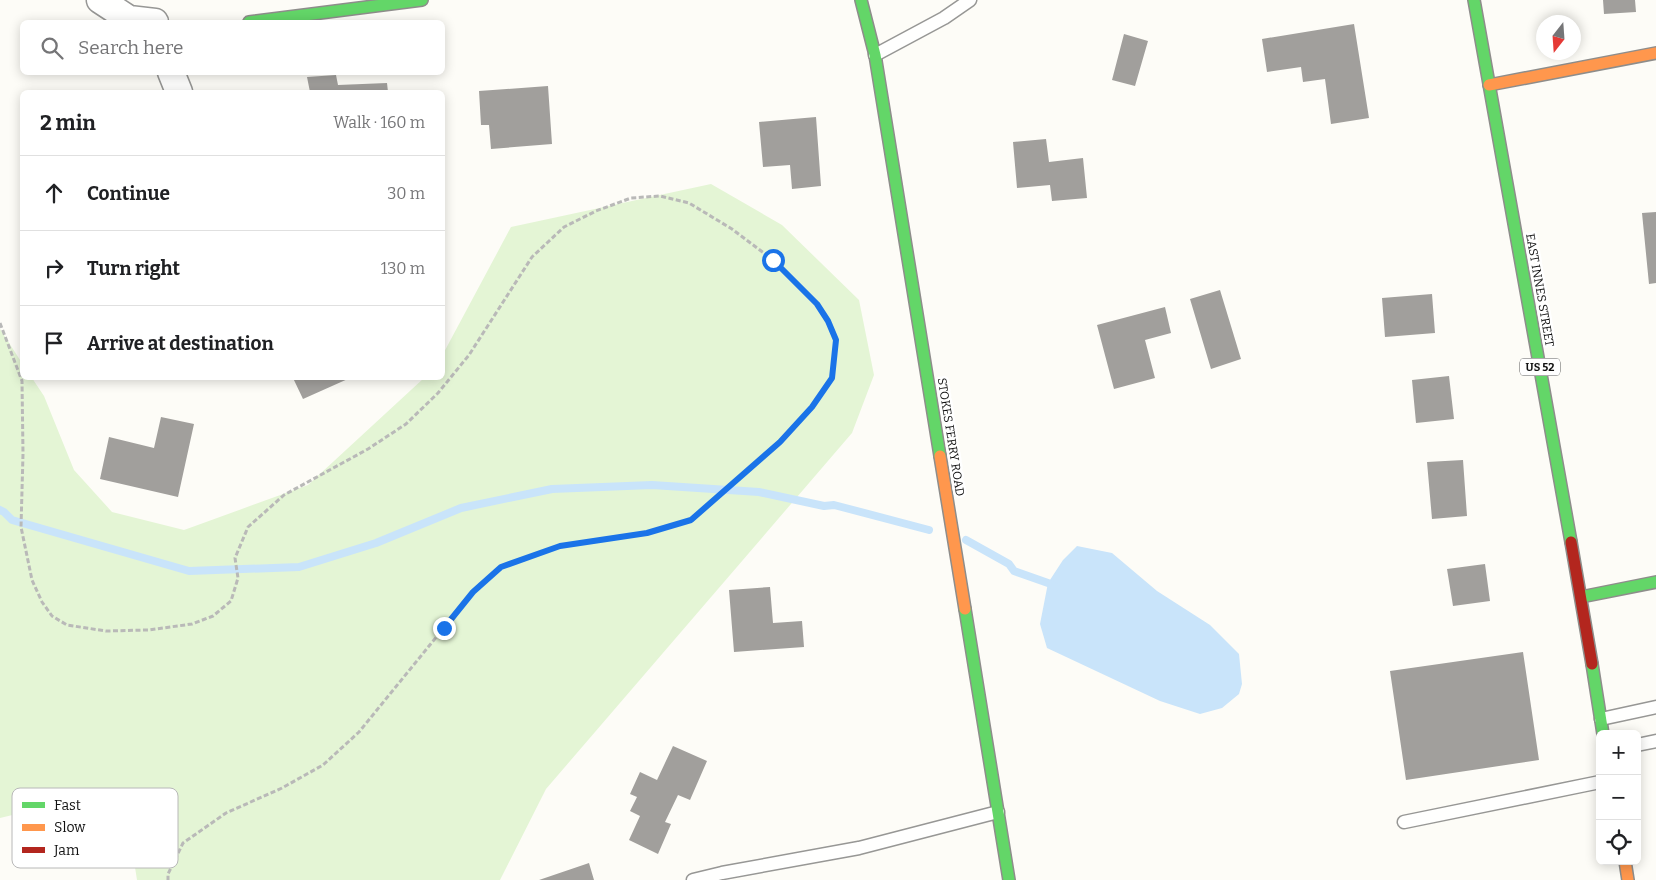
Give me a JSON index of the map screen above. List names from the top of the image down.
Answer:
{
  "streets": {
    "street": ["EAST INNES STREET", "US 52", "STOKES FERRY ROAD"]
  },
  "legend": ["Fast", "Slow", "Jam"],
  "north": "bottom",
  "page": {
    "search": "Search here",
    "heading": ["2 min", "Walk · 160 m"],
    "list": [
      ["Continue", "30 m"],
      ["Turn right", "130 m"],
      "Arrive at destination"
    ],
    "map_buttons": ["+", "−"]
  }
}
